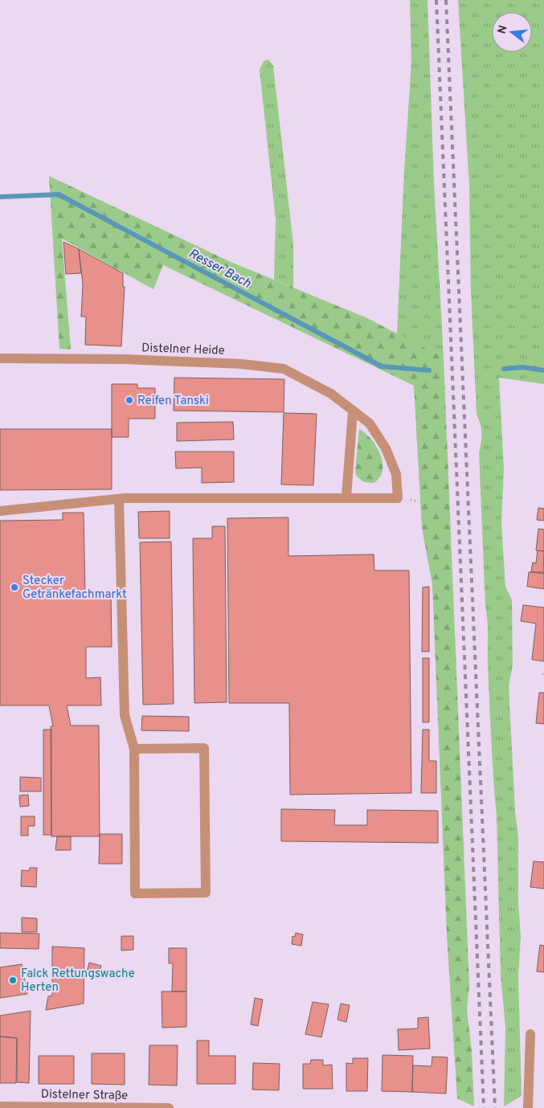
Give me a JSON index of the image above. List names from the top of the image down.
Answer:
{
  "streets": {
    "street": ["Distelner Heide", "Distelner Straße"]
  },
  "water": ["Resser Bach"],
  "places": ["Reifen Tanski", "Stecker Getränkefachmarkt", "Falck Rettungswache Herten"],
  "north": "left"
}
